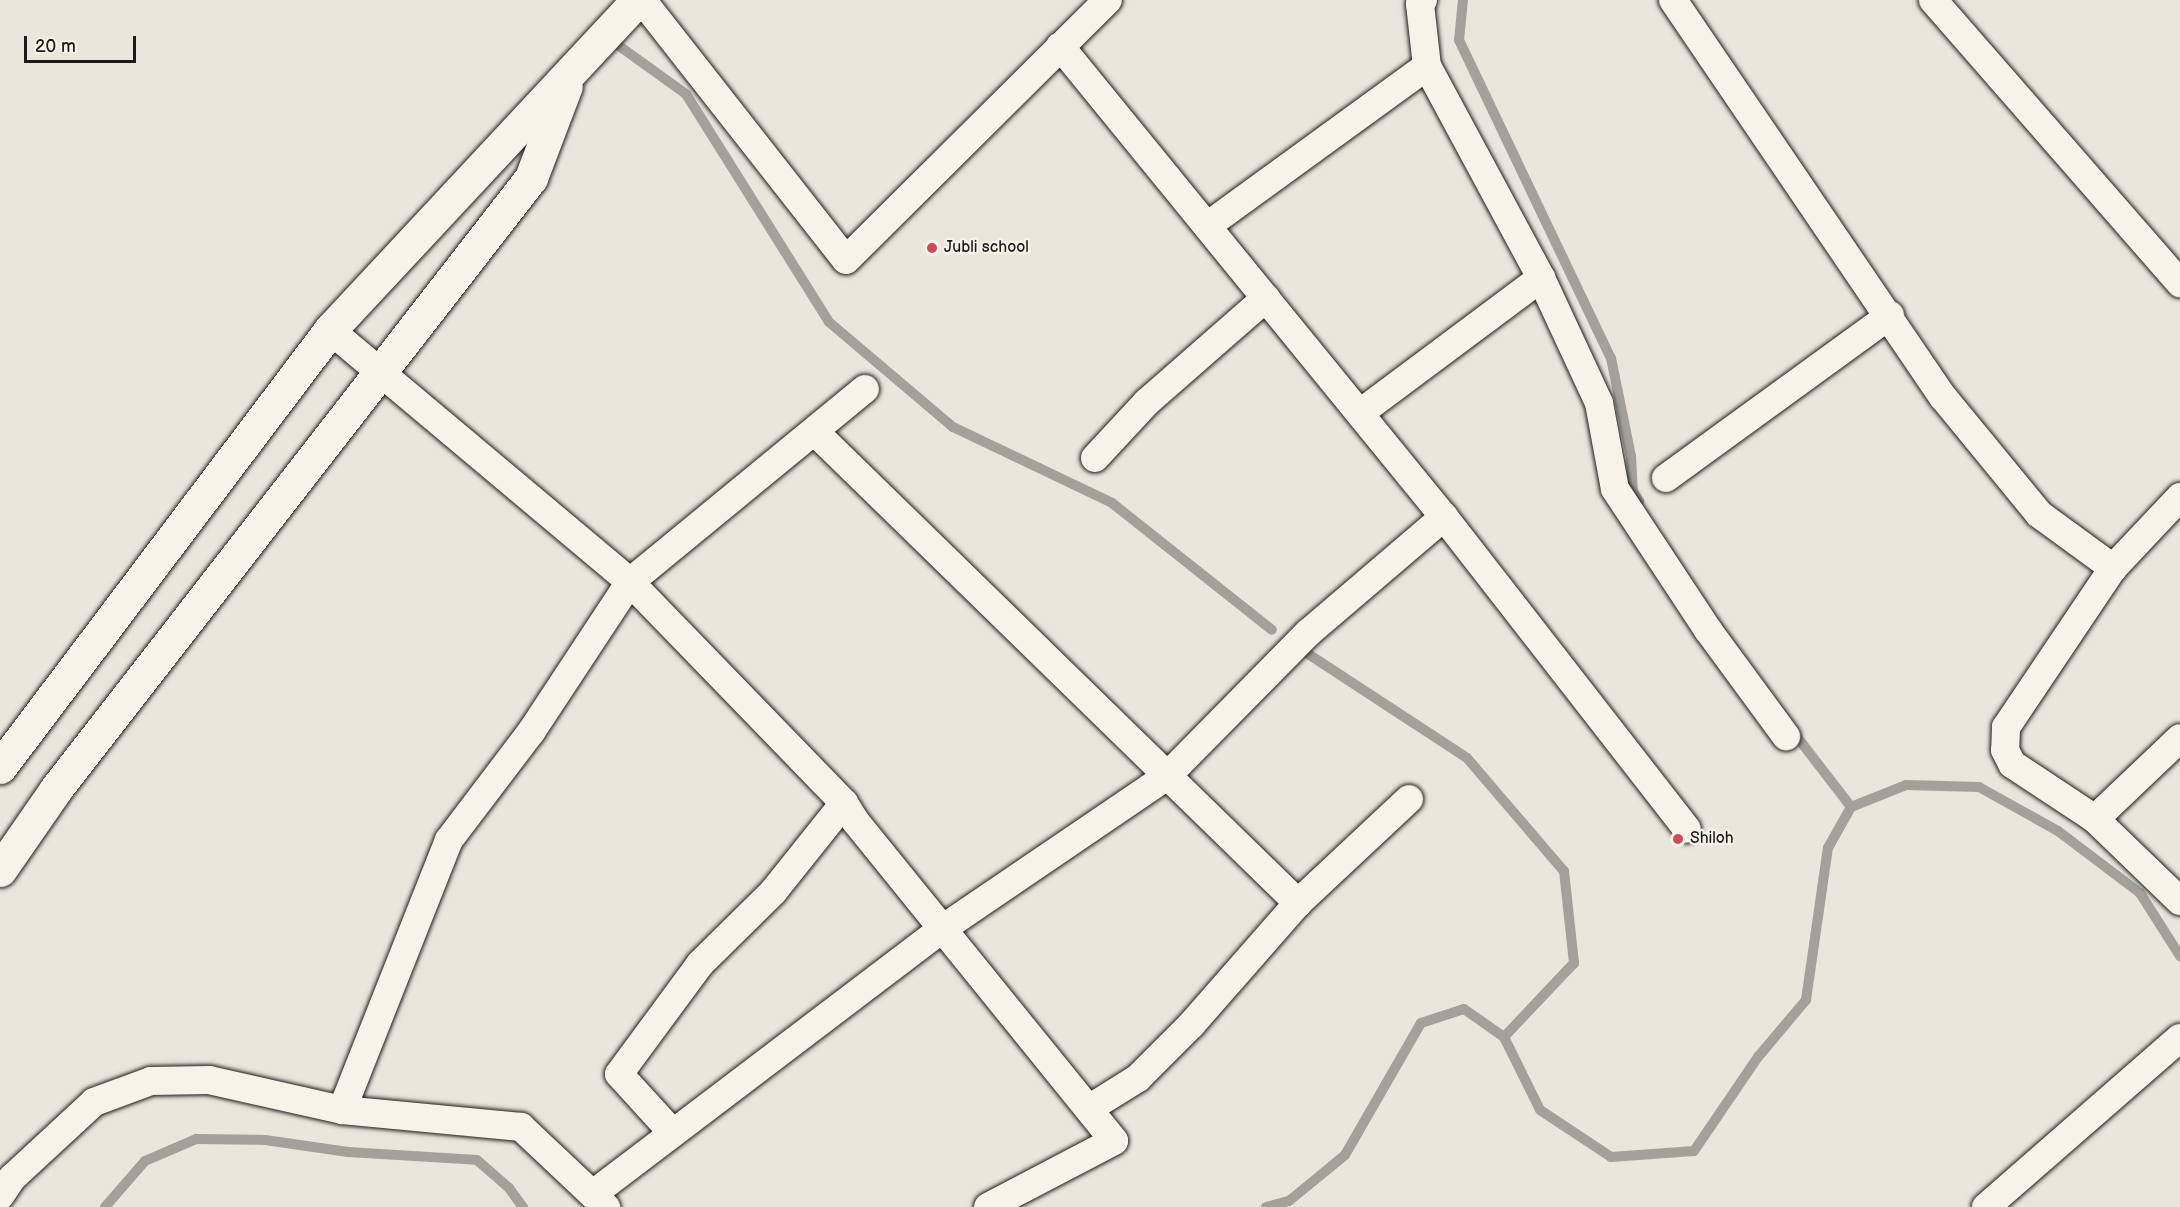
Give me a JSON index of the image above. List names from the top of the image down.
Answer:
{
  "places": ["Jubli school", "Shiloh"],
  "scale_bar": "20 m"
}
